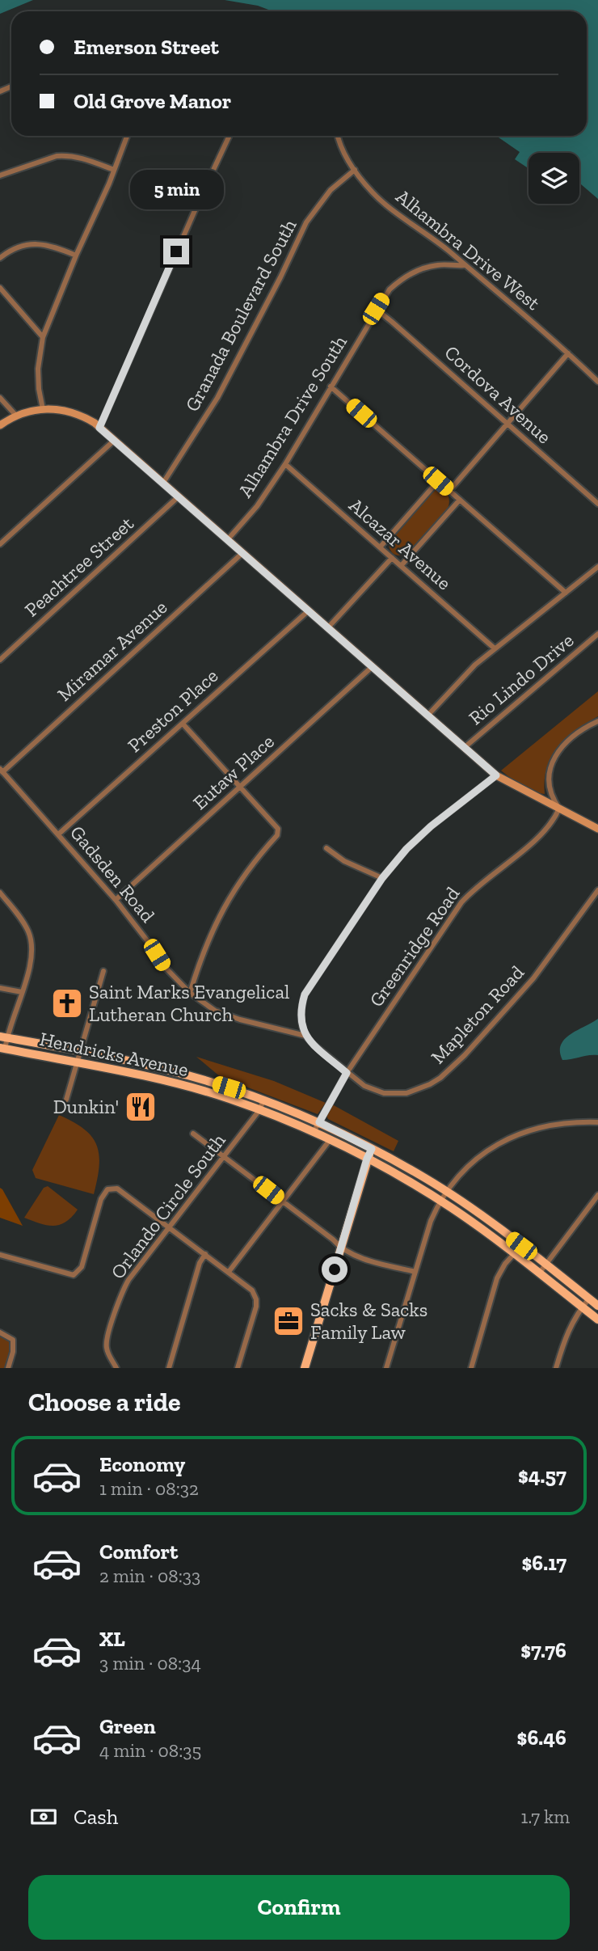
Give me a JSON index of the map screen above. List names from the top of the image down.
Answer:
{
  "streets": {
    "main road": ["Hendricks Avenue"],
    "street": [
      "Alhambra Drive West",
      "Granada Boulevard South",
      "Cordova Avenue",
      "Alhambra Drive South",
      "Alcazar Avenue",
      "Peachtree Street",
      "Miramar Avenue",
      "Rio Lindo Drive",
      "Preston Place",
      "Eutaw Place",
      "Gadsden Road",
      "Greenridge Road",
      "Mapleton Road",
      "Orlando Circle South"
    ]
  },
  "crossings": [
    ["Alhambra Drive West", "Granada Boulevard South"],
    ["Alhambra Drive West", "Alhambra Drive South"],
    ["Cordova Avenue", "Alhambra Drive South"],
    ["Alhambra Drive South", "Alcazar Avenue"],
    ["Miramar Avenue", "Gadsden Road"],
    ["Preston Place", "Gadsden Road"],
    ["Eutaw Place", "Gadsden Road"],
    ["Gadsden Road", "Greenridge Road"],
    ["Gadsden Road", "Mapleton Road"],
    ["Greenridge Road", "Mapleton Road"],
    ["Greenridge Road", "Hendricks Avenue"],
    ["Hendricks Avenue", "Orlando Circle South"]
  ],
  "places": {
    "church": ["Saint Marks Evangelical Lutheran Church"],
    "restaurant": ["Dunkin'"],
    "office": ["Sacks & Sacks Family Law"]
  },
  "page": {
    "banner": ["Emerson Street", "Old Grove Manor"],
    "bubble": "5 min",
    "heading": "Choose a ride",
    "list": [
      {
        "name": "Economy",
        "note": "1 min · 08:32",
        "value": "$4.57"
      },
      {
        "name": "Comfort",
        "note": "2 min · 08:33",
        "value": "$6.17"
      },
      {
        "name": "XL",
        "note": "3 min · 08:34",
        "value": "$7.76"
      },
      {
        "name": "Green",
        "note": "4 min · 08:35",
        "value": "$6.46"
      }
    ],
    "pay": ["Cash", "1.7 km"],
    "buttons": "Confirm"
  }
}
